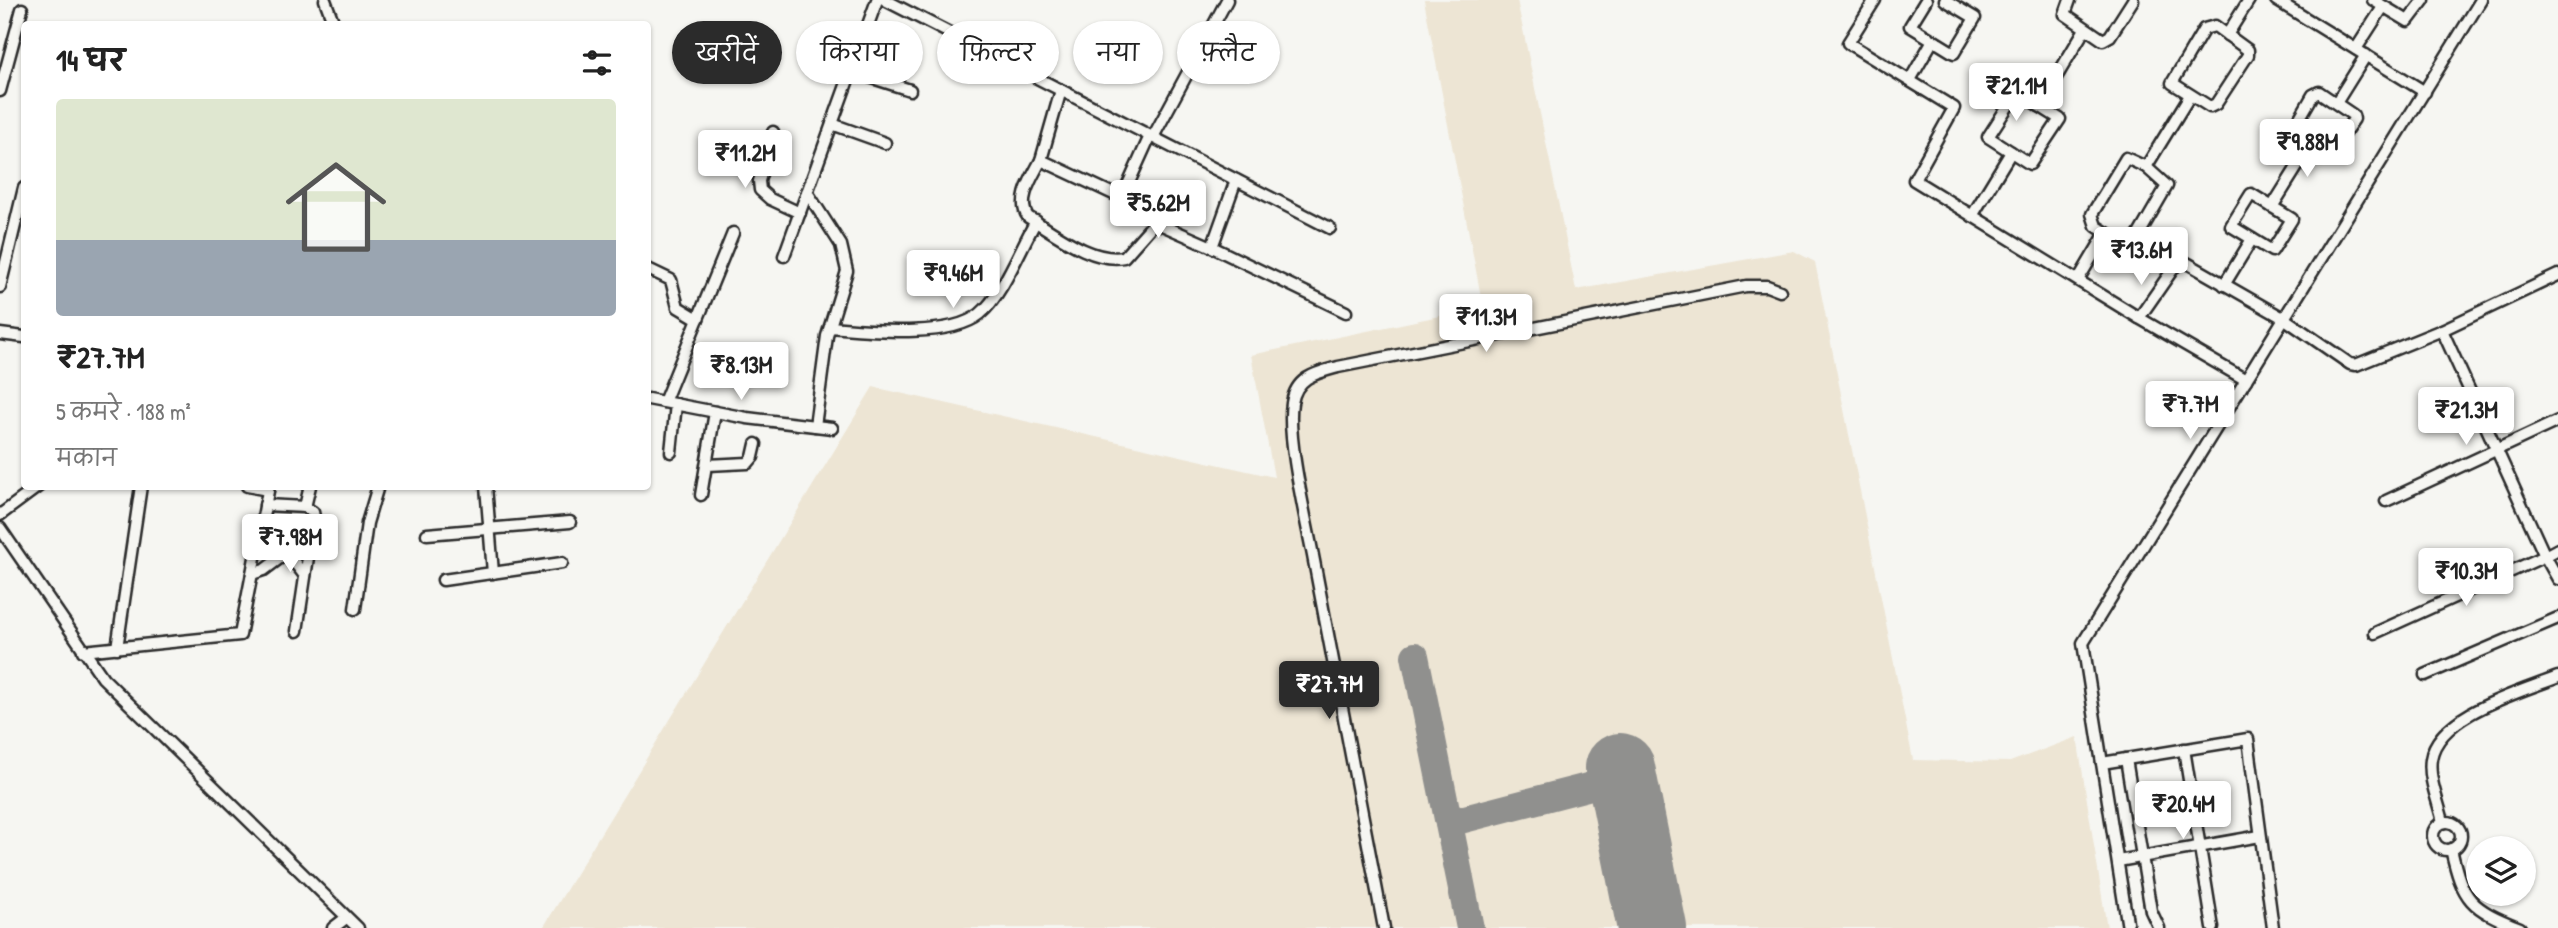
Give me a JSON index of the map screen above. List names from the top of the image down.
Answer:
{
  "page": {
    "chip": [
      "खरीदें",
      "किराया",
      "फ़िल्टर",
      "नया",
      "फ़्लैट"
    ],
    "heading": "14 घर",
    "price": [
      "₹21.1M",
      "₹9.88M",
      "₹11.2M",
      "₹5.62M",
      "₹13.6M",
      "₹9.46M",
      "₹11.3M",
      "₹8.13M",
      "₹7.7M",
      "₹21.3M",
      "₹7.98M",
      "₹10.3M",
      "₹27.7M",
      "₹20.4M"
    ],
    "list": [
      {
        "name": "₹27.7M",
        "note": "5 कमरे · 188 m² · मकान"
      }
    ]
  }
}
